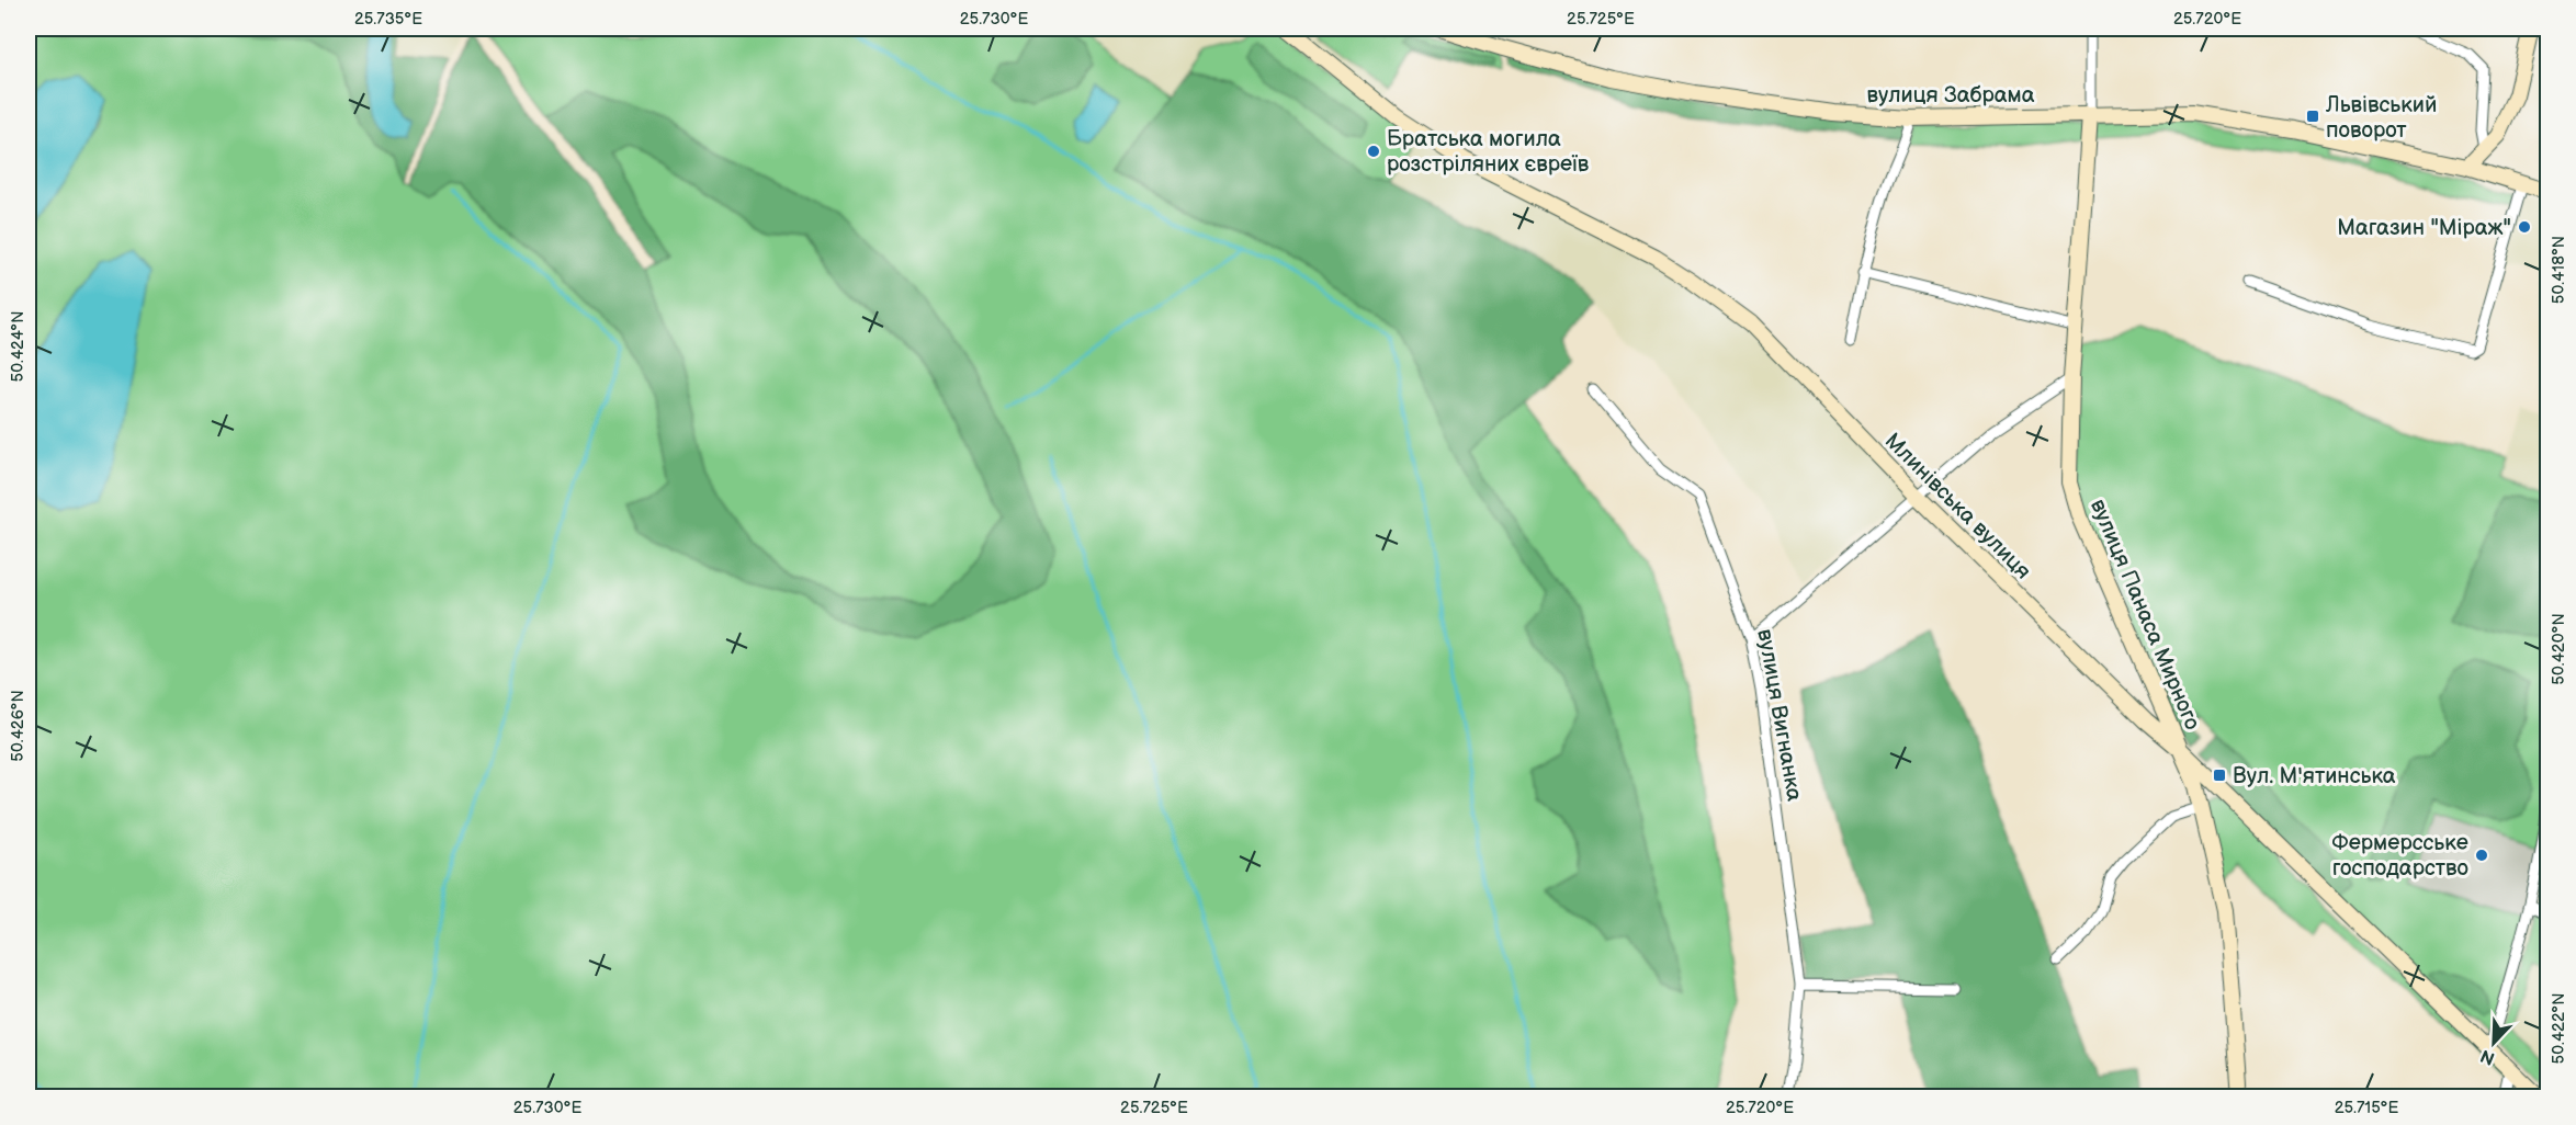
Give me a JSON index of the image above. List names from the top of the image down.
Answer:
{
  "streets": {
    "main road": ["вулиця Забрама", "Млинівська вулиця", "вулиця Панаса Мирного"],
    "street": ["вулиця Вигнанка"]
  },
  "crossings": [
    ["вулиця Забрама", "вулиця Панаса Мирного"],
    ["Млинівська вулиця", "вулиця Панаса Мирного"]
  ],
  "places": {
    "transit": ["Львівський поворот", "Вул. М'ятинська"],
    "other": ["Братська могила розстріляних євреїв", "Магазин \"Міраж\"", "Фермерсське господарство"]
  },
  "north": "bottom left",
  "coordinates": [
    "25.735°E",
    "25.730°E",
    "25.725°E",
    "25.720°E",
    "50.418°N",
    "50.424°N",
    "50.420°N",
    "50.426°N",
    "50.422°N",
    "25.715°E"
  ]
}
